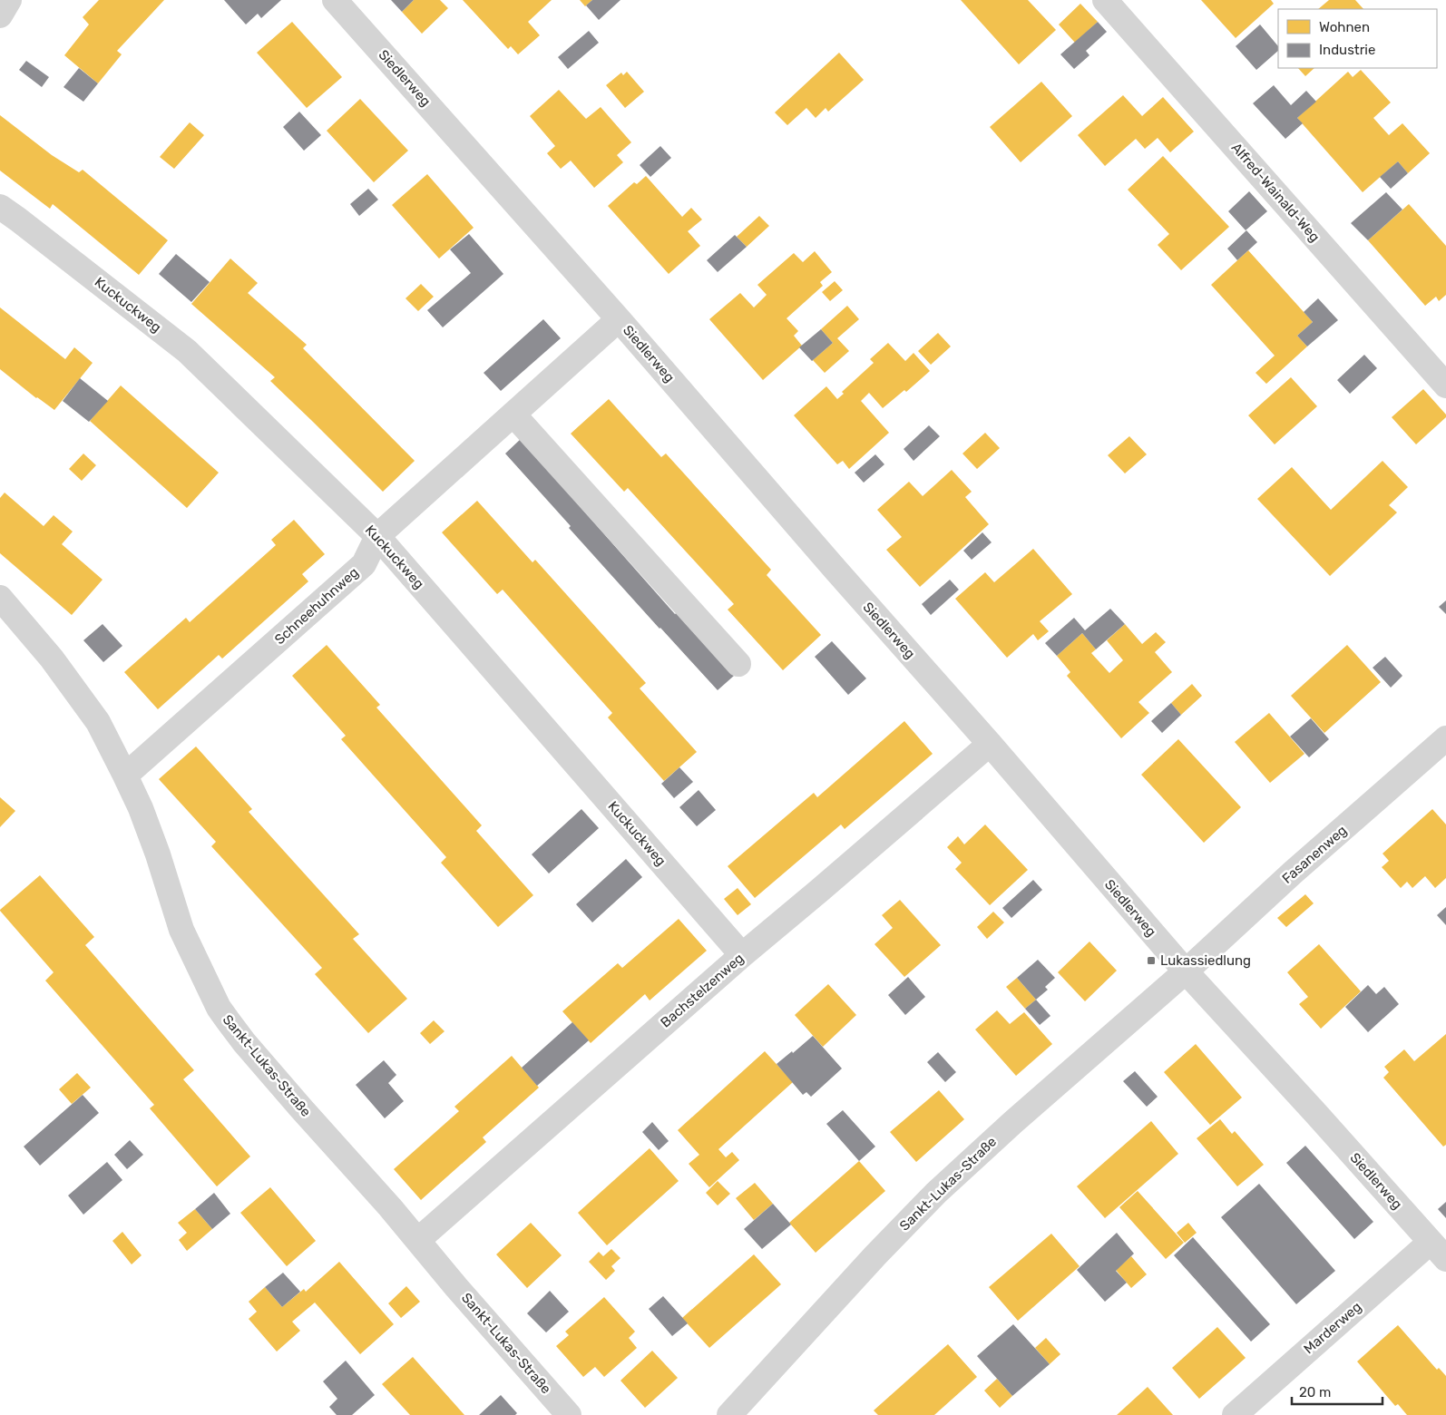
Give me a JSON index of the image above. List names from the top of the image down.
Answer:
{
  "streets": {
    "street": [
      "Siedlerweg",
      "Alfred-Wainald-Weg",
      "Kuckuckweg",
      "Schneehuhnweg",
      "Fasanenweg",
      "Bachstelzenweg",
      "Sankt-Lukas-Straße",
      "Marderweg"
    ]
  },
  "crossings": [
    ["Siedlerweg", "Schneehuhnweg"],
    ["Siedlerweg", "Fasanenweg"],
    ["Siedlerweg", "Bachstelzenweg"],
    ["Siedlerweg", "Sankt-Lukas-Straße"],
    ["Siedlerweg", "Marderweg"],
    ["Kuckuckweg", "Schneehuhnweg"],
    ["Kuckuckweg", "Bachstelzenweg"],
    ["Schneehuhnweg", "Sankt-Lukas-Straße"],
    ["Fasanenweg", "Sankt-Lukas-Straße"],
    ["Bachstelzenweg", "Sankt-Lukas-Straße"]
  ],
  "places": {
    "transit": ["Lukassiedlung"]
  },
  "legend": ["Wohnen", "Industrie"],
  "scale_bar": "20 m"
}
